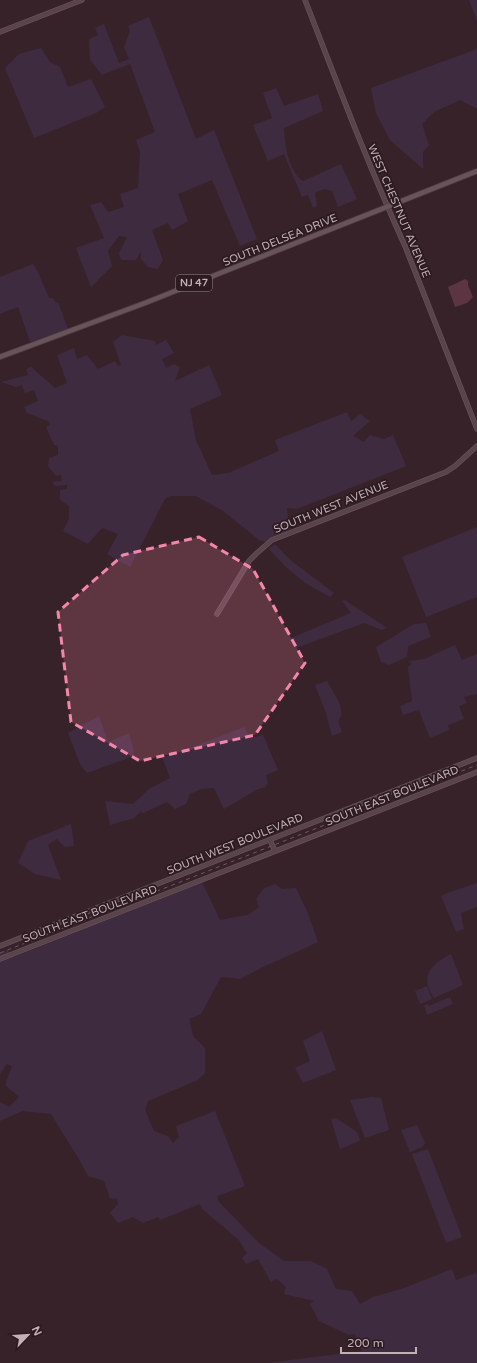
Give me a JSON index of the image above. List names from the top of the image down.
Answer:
{
  "streets": {
    "main road": [
      "WEST CHESTNUT AVENUE",
      "SOUTH DELSEA DRIVE",
      "NJ 47",
      "SOUTH WEST AVENUE",
      "SOUTH EAST BOULEVARD",
      "SOUTH WEST BOULEVARD"
    ]
  },
  "crossings": [
    ["WEST CHESTNUT AVENUE", "SOUTH DELSEA DRIVE"]
  ],
  "scale_bar": "200 m",
  "north": "top right"
}
